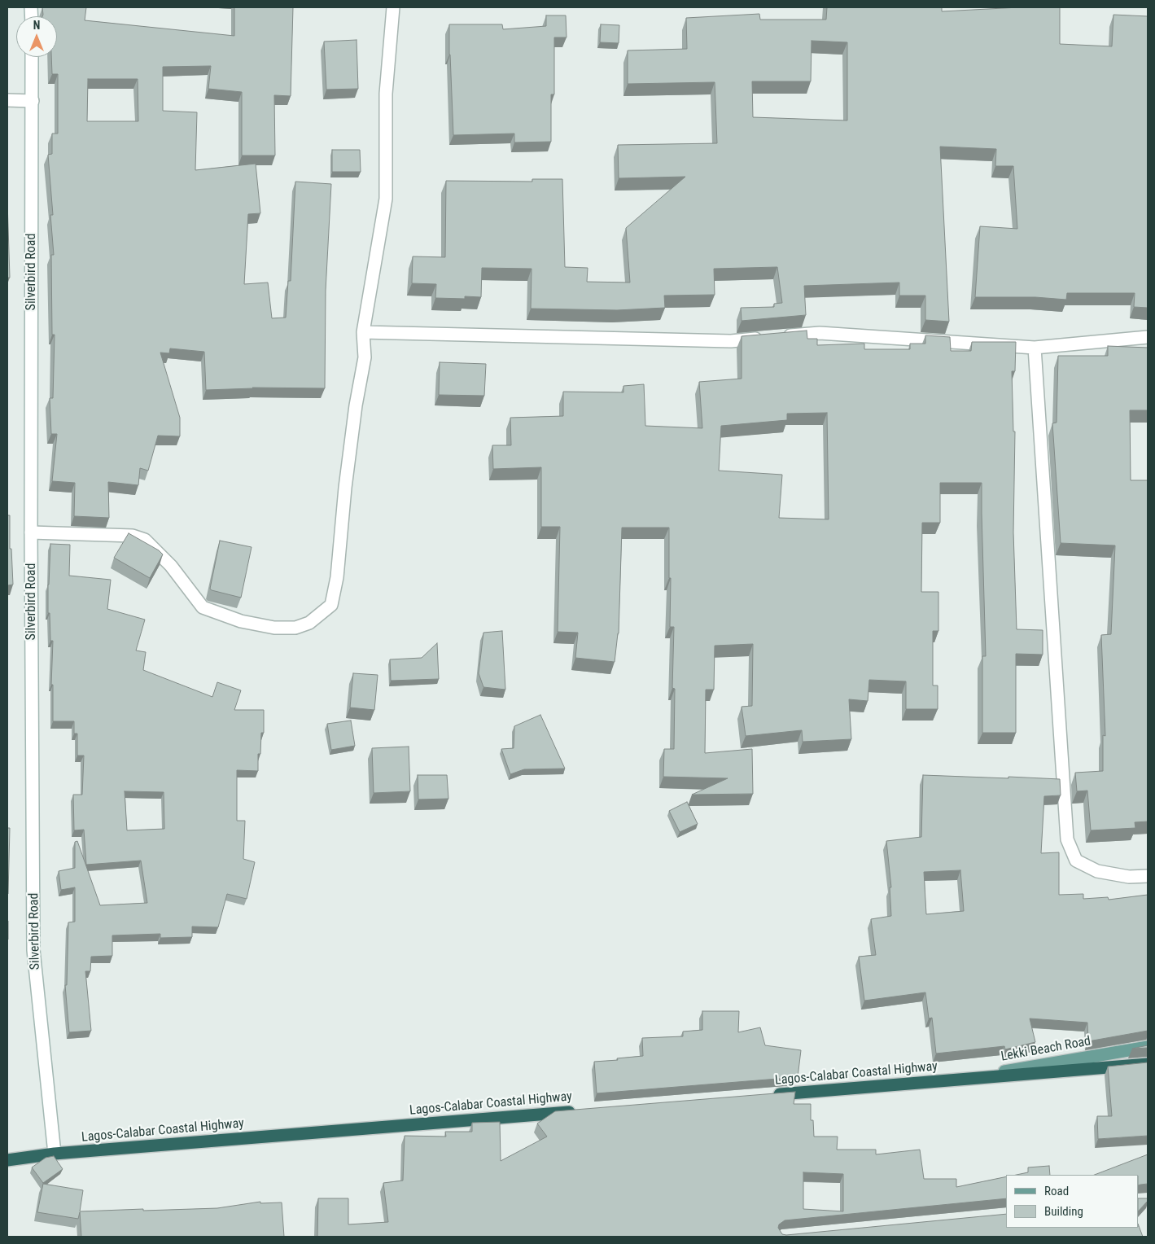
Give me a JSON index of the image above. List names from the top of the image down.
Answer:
{
  "streets": {
    "highway": ["Lagos-Calabar Coastal Highway"],
    "main road": ["Lekki Beach Road"],
    "street": ["Silverbird Road"]
  },
  "crossings": [
    ["Silverbird Road", "Lagos-Calabar Coastal Highway"],
    ["Lekki Beach Road", "Lagos-Calabar Coastal Highway"]
  ],
  "legend": ["Road", "Building"],
  "north": "top"
}
